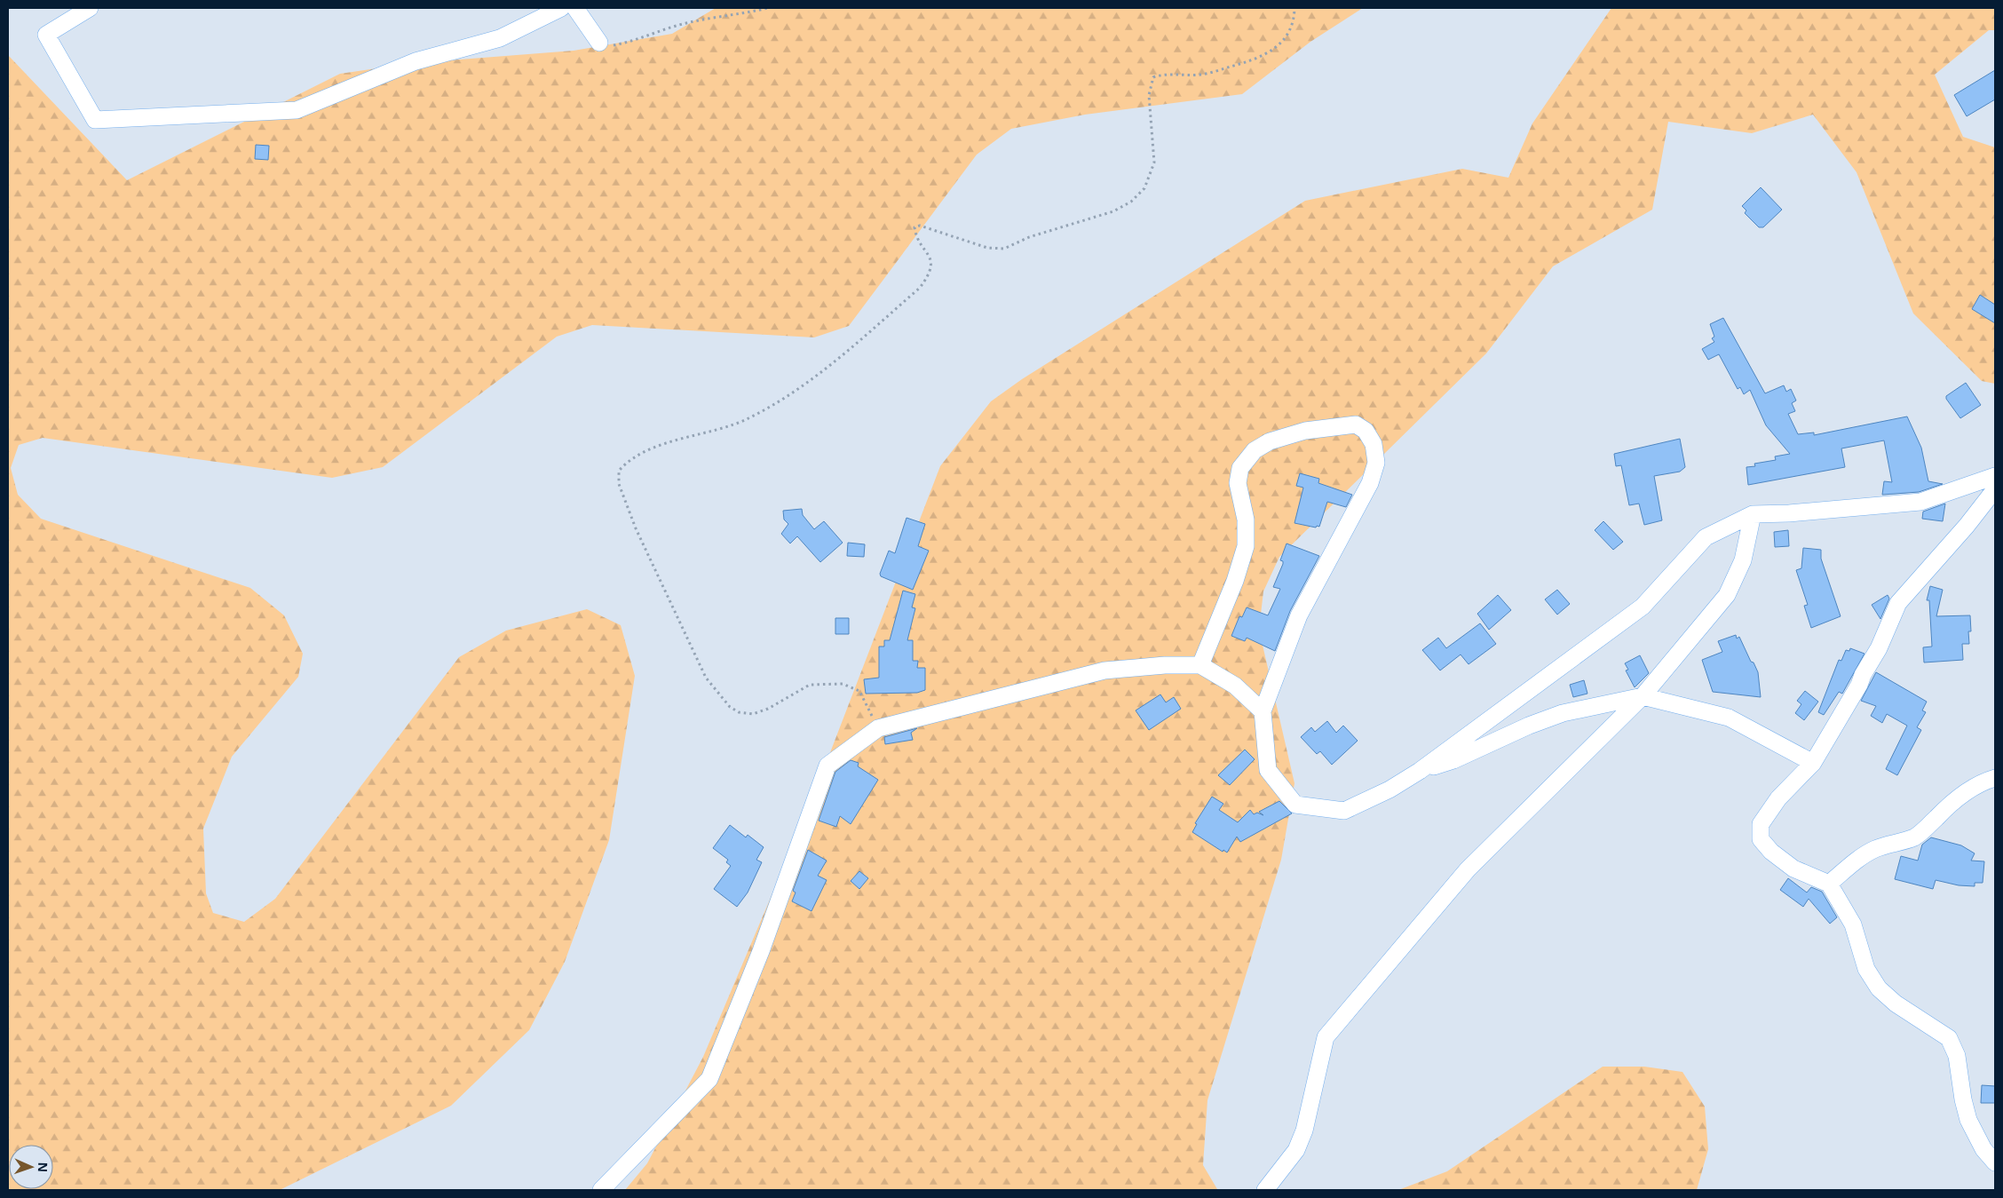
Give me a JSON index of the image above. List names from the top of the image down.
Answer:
{
  "north": "right"
}
